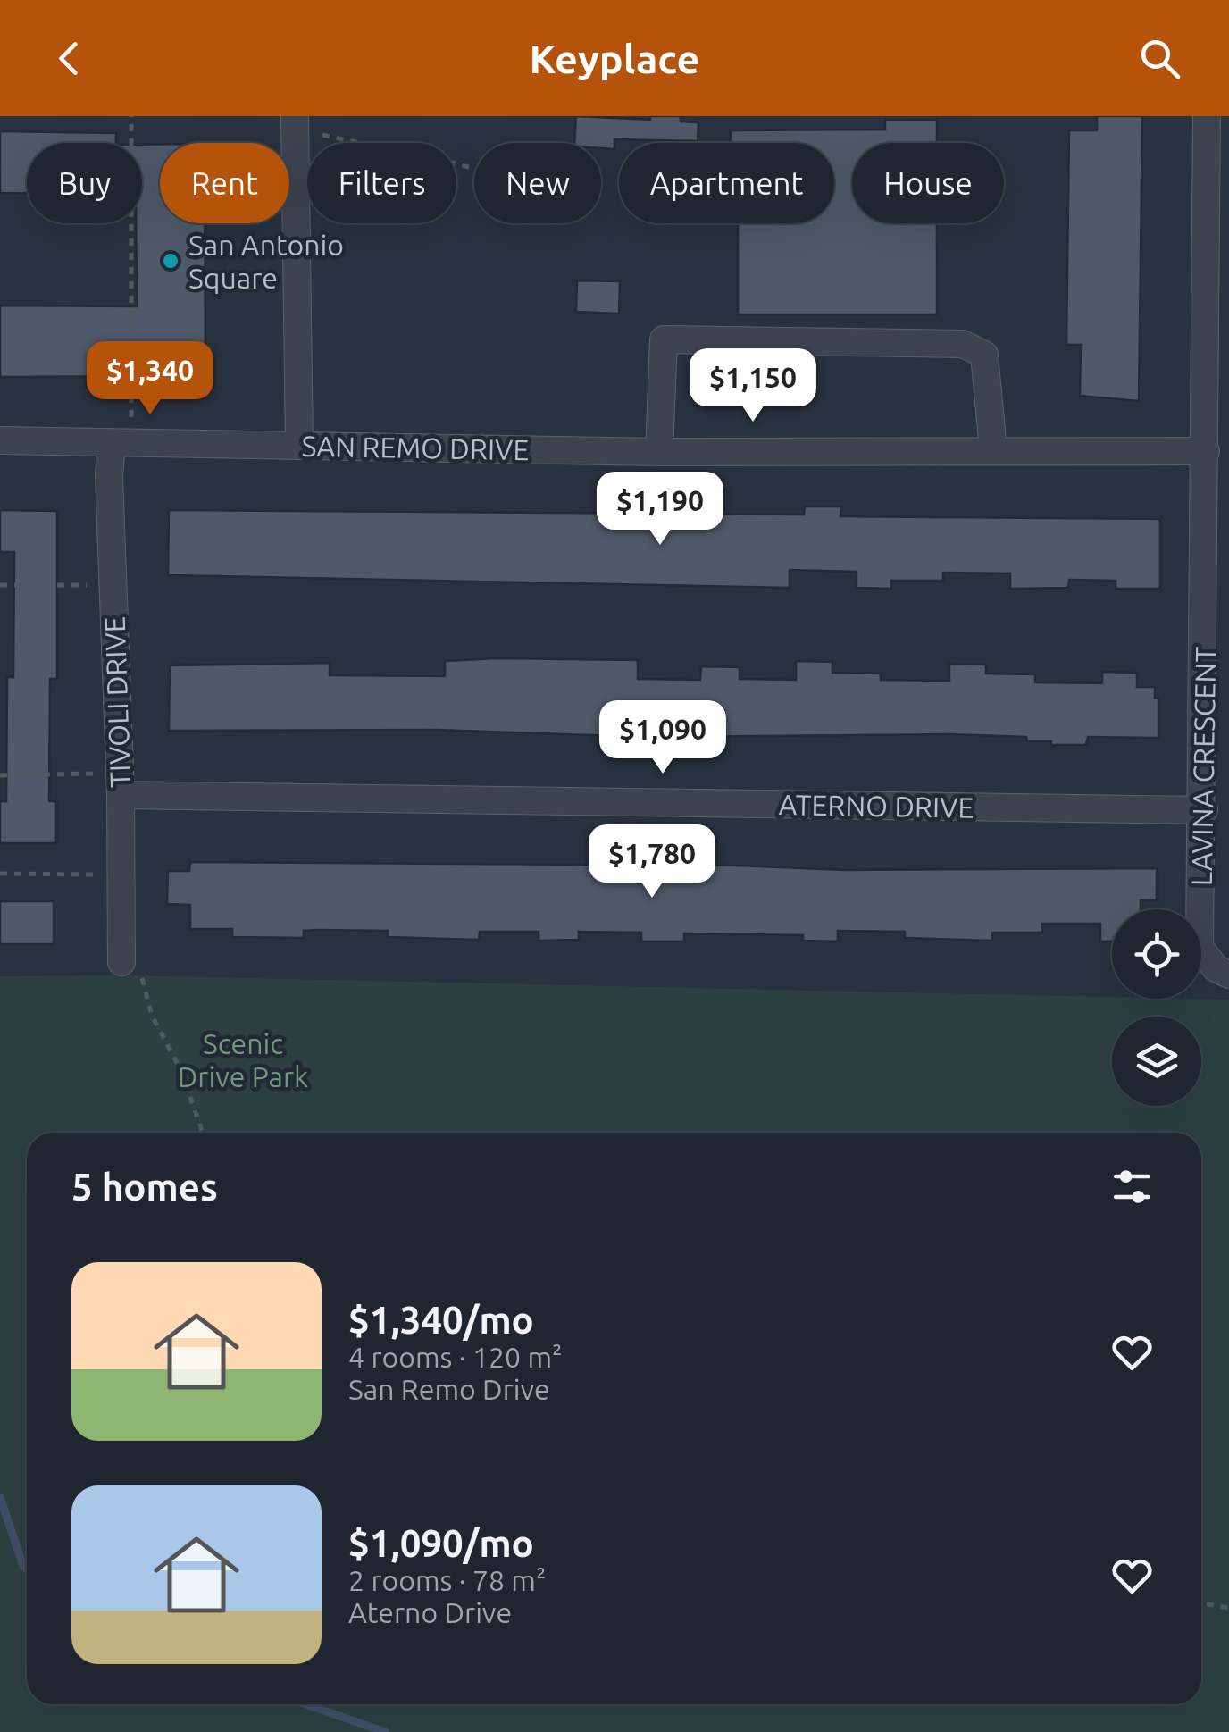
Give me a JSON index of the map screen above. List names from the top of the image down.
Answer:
{
  "streets": {
    "street": [
      "SAN REMO DRIVE",
      "TIVOLI DRIVE",
      "LAVINA CRESCENT",
      "ATERNO DRIVE"
    ]
  },
  "crossings": [
    ["SAN REMO DRIVE", "TIVOLI DRIVE"],
    ["SAN REMO DRIVE", "LAVINA CRESCENT"],
    ["TIVOLI DRIVE", "ATERNO DRIVE"],
    ["LAVINA CRESCENT", "ATERNO DRIVE"]
  ],
  "parks": ["Scenic Drive Park"],
  "places": ["San Antonio Square"],
  "page": {
    "header": "Keyplace",
    "chip": [
      "Buy",
      "Rent",
      "Filters",
      "New",
      "Apartment",
      "House"
    ],
    "price": [
      "$1,340",
      "$1,150",
      "$1,190",
      "$1,090",
      "$1,780"
    ],
    "heading": "5 homes",
    "list": [
      {
        "name": "$1,340/mo",
        "note": "4 rooms · 120 m² · San Remo Drive"
      },
      {
        "name": "$1,090/mo",
        "note": "2 rooms · 78 m² · Aterno Drive"
      }
    ]
  }
}
